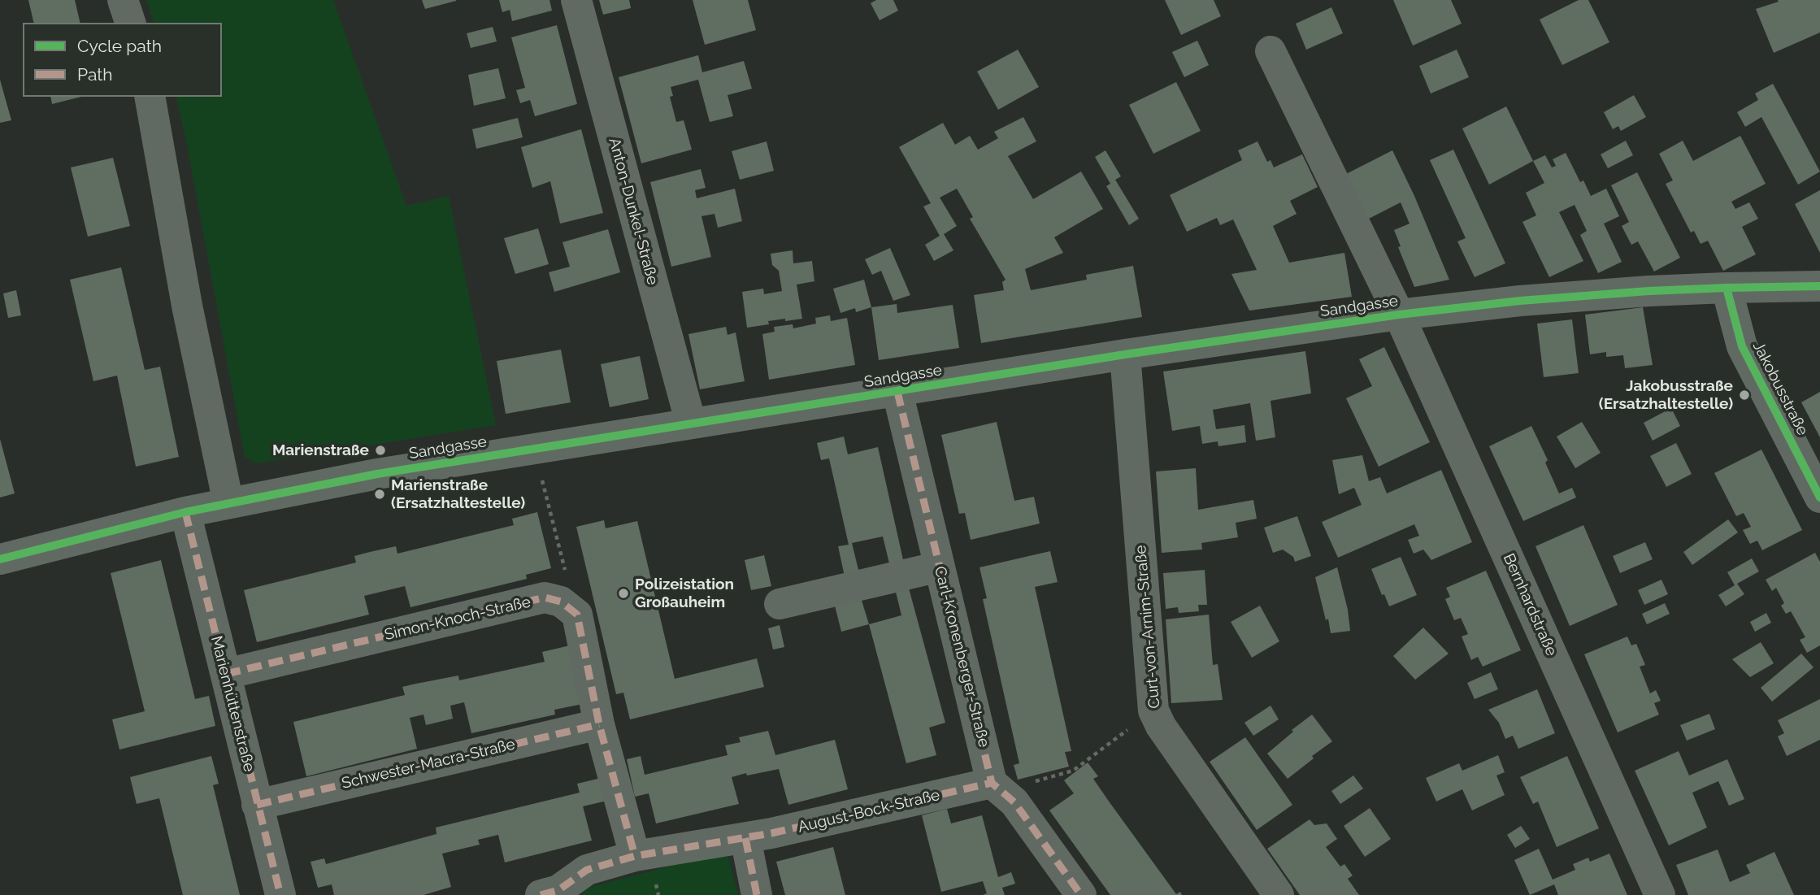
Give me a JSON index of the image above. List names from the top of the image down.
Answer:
{
  "streets": {
    "street": [
      "Anton-Dunkel-Straße",
      "Sandgasse",
      "Jakobusstraße",
      "Bernhardstraße",
      "Simon-Knoch-Straße",
      "Curt-von-Arnim-Straße",
      "Carl-Kronenberger-Straße",
      "Marienhüttenstraße",
      "Schwester-Macra-Straße",
      "August-Bock-Straße"
    ]
  },
  "crossings": [
    ["Anton-Dunkel-Straße", "Sandgasse"],
    ["Sandgasse", "Jakobusstraße"],
    ["Sandgasse", "Bernhardstraße"],
    ["Sandgasse", "Curt-von-Arnim-Straße"],
    ["Sandgasse", "Carl-Kronenberger-Straße"],
    ["Sandgasse", "Marienhüttenstraße"],
    ["Simon-Knoch-Straße", "Marienhüttenstraße"],
    ["Carl-Kronenberger-Straße", "August-Bock-Straße"],
    ["Marienhüttenstraße", "Schwester-Macra-Straße"]
  ],
  "places": [
    "Jakobusstraße (Ersatzhaltestelle)",
    "Marienstraße",
    "Marienstraße (Ersatzhaltestelle)",
    "Polizeistation Großauheim"
  ],
  "legend": ["Cycle path", "Path"]
}
